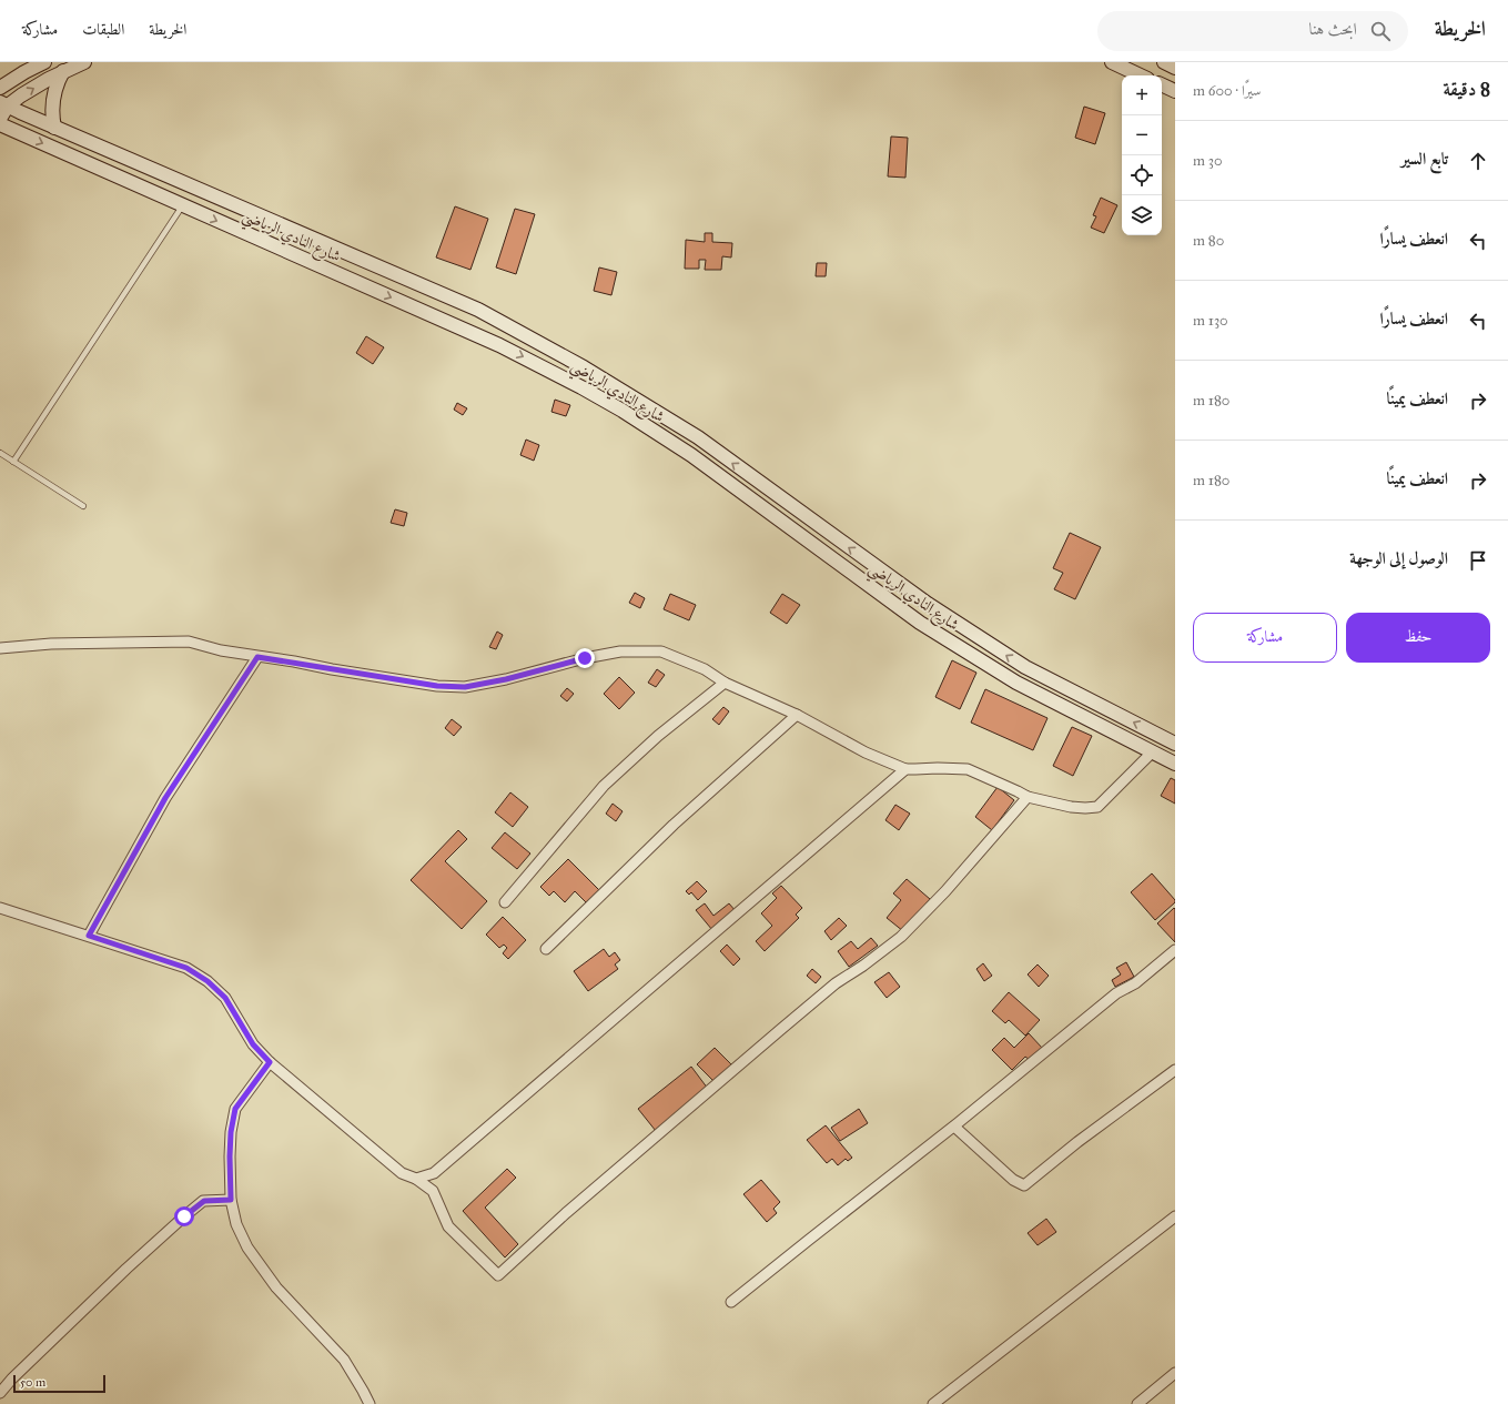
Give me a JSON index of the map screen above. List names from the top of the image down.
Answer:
{
  "streets": {
    "main road": ["شارع النادي الرياضي"]
  },
  "scale_bar": "50 m",
  "page": {
    "header": "الخريطة",
    "search": "ابحث هنا",
    "nav": ["الخريطة", "الطبقات", "مشاركة"],
    "heading": ["8 دقيقة", "سيرًا · 600 m"],
    "map_buttons": ["+", "−"],
    "list": [
      ["تابع السير", "30 m"],
      ["انعطف يسارًا", "80 m"],
      ["انعطف يسارًا", "130 m"],
      ["انعطف يمينًا", "180 m"],
      ["انعطف يمينًا", "180 m"],
      "الوصول إلى الوجهة"
    ],
    "buttons": ["حفظ", "مشاركة"],
    "scale": "50 m"
  }
}
